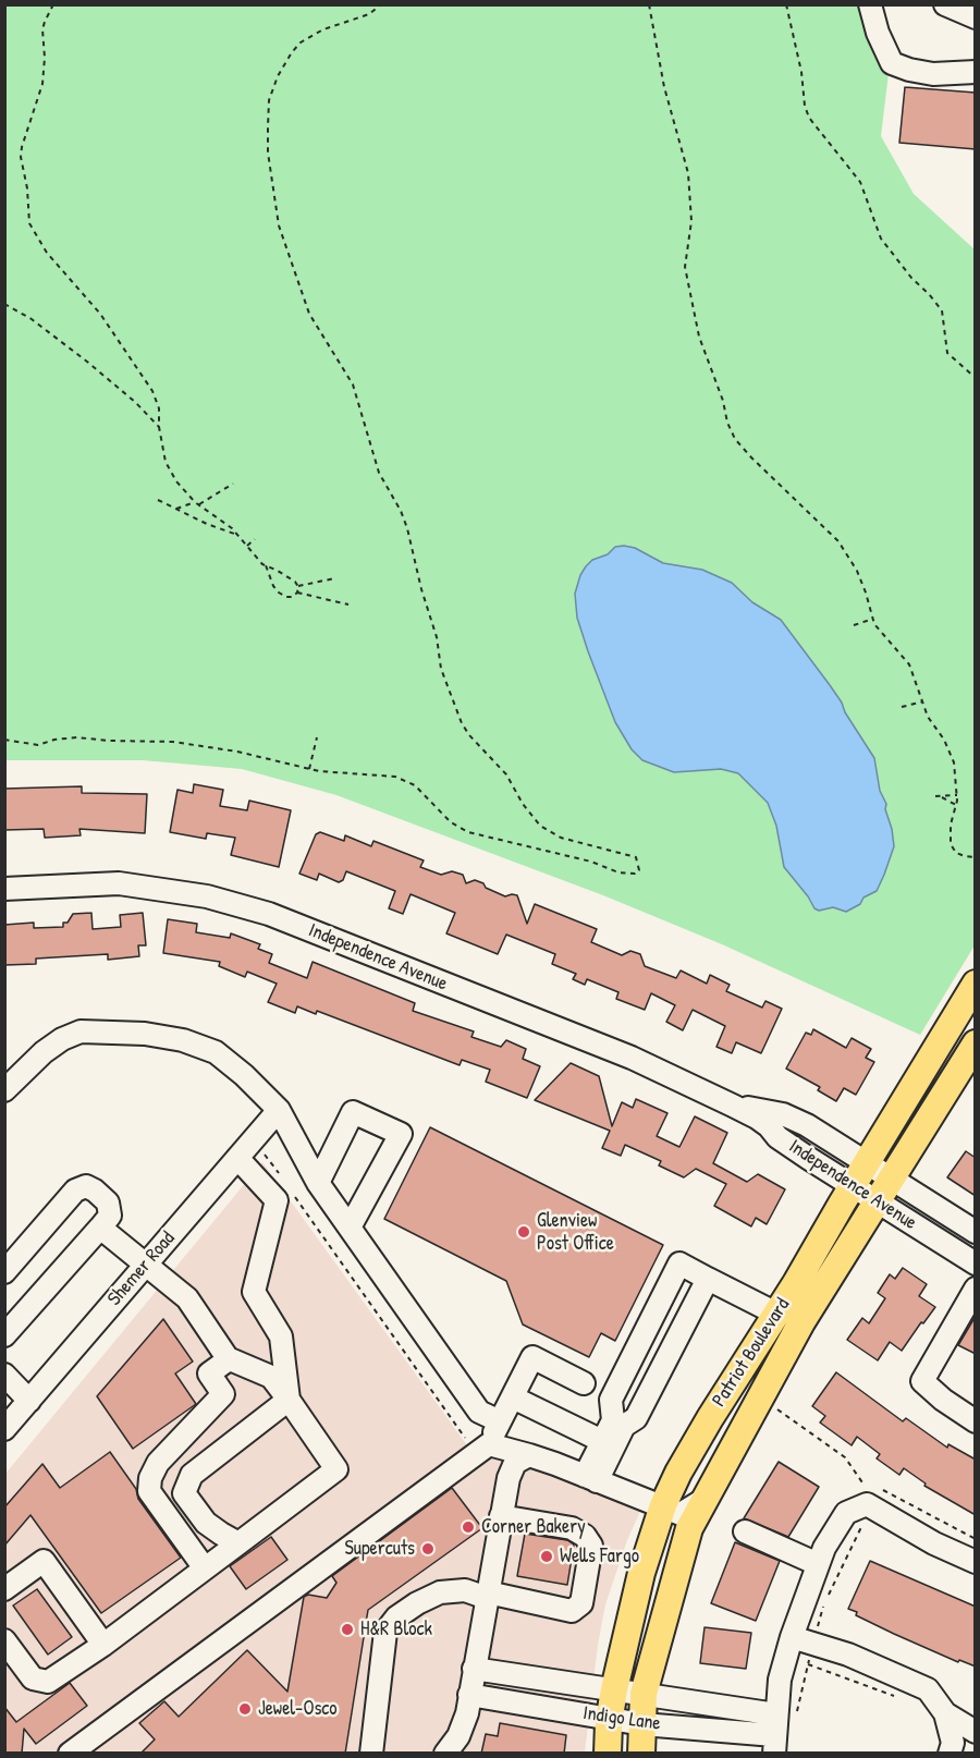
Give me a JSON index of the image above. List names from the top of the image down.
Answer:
{
  "streets": {
    "main road": ["Patriot Boulevard"],
    "street": ["Independence Avenue", "Shemer Road", "Indigo Lane"]
  },
  "crossings": [
    ["Independence Avenue", "Patriot Boulevard"],
    ["Patriot Boulevard", "Indigo Lane"]
  ],
  "places": [
    "Glenview Post Office",
    "Corner Bakery",
    "Supercuts",
    "Wells Fargo",
    "H&R Block",
    "Jewel-Osco"
  ]
}
